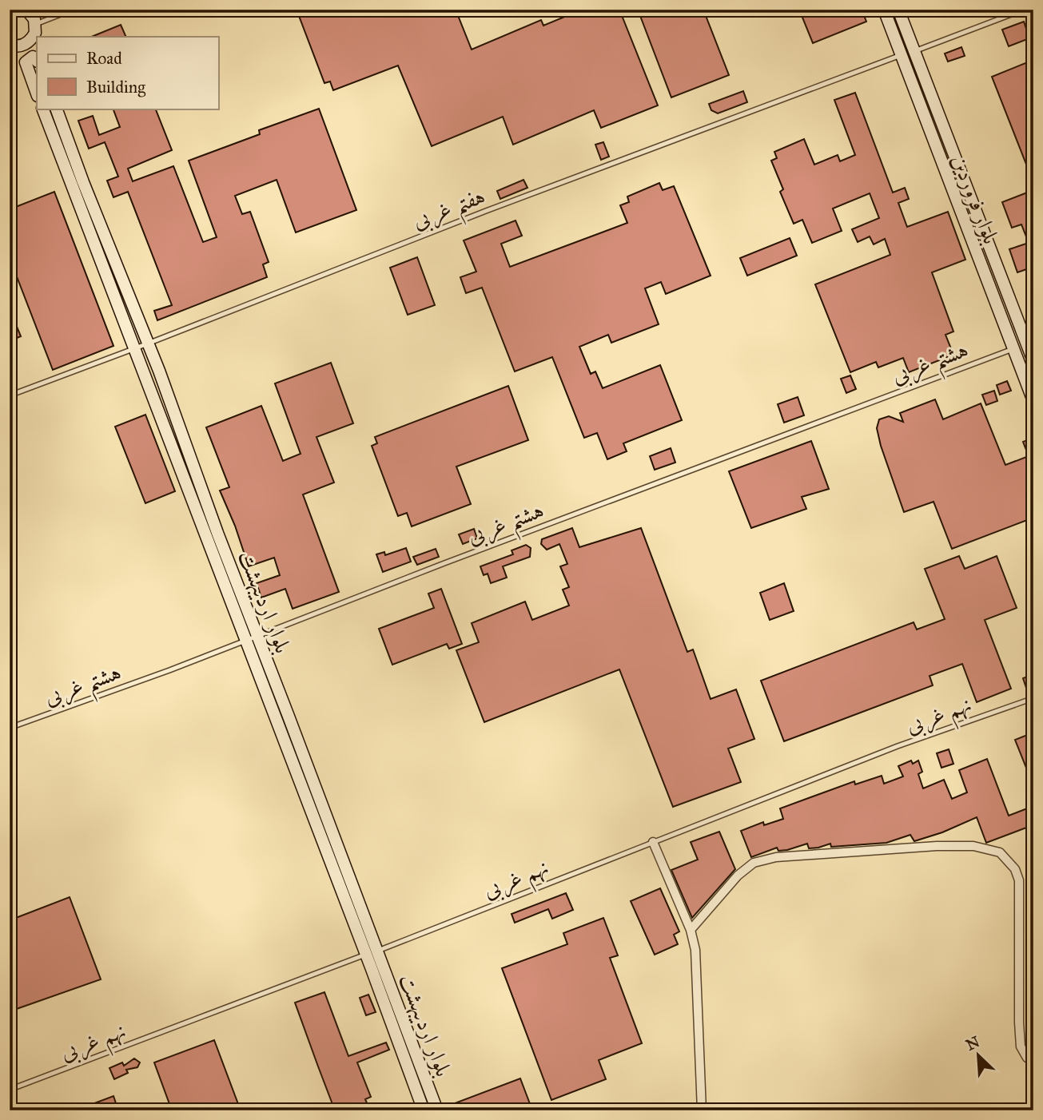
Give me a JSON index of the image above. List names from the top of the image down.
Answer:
{
  "streets": {
    "street": ["بلوار فروردین", "بلوار اردیبهشت"],
    "lane": ["هفتم غربی", "هشتم غربی", "نهم غربی"]
  },
  "crossings": [
    ["بلوار فروردین", "هفتم غربی"],
    ["بلوار فروردین", "هشتم غربی"],
    ["هفتم غربی", "بلوار اردیبهشت"],
    ["هشتم غربی", "بلوار اردیبهشت"],
    ["بلوار اردیبهشت", "نهم غربی"]
  ],
  "legend": ["Road", "Building"],
  "north": "top left"
}
